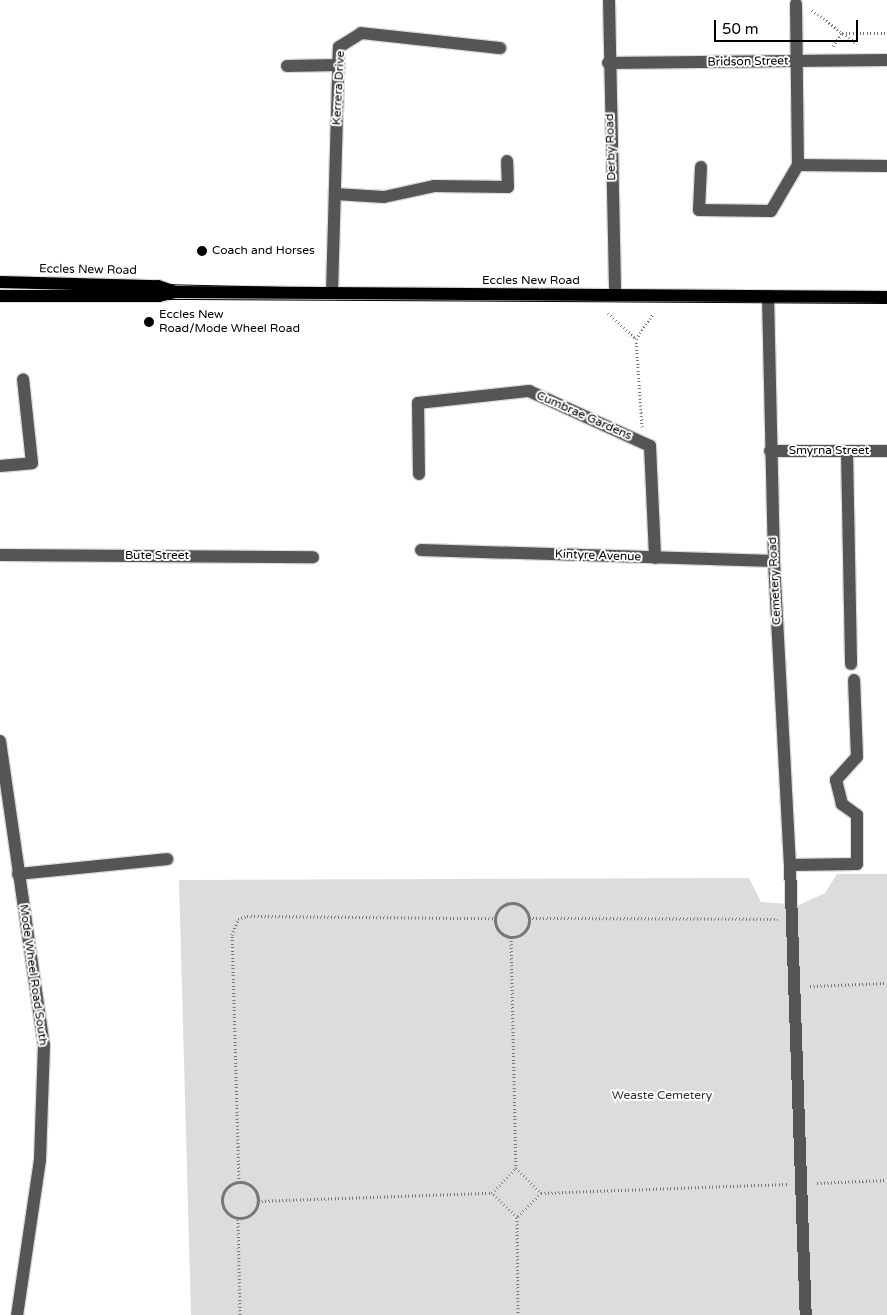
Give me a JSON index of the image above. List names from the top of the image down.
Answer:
{
  "streets": {
    "main road": ["Eccles New Road"],
    "street": [
      "Bridson Street",
      "Kerrera Drive",
      "Derby Road",
      "Cumbrae Gardens",
      "Smyrna Street",
      "Bute Street",
      "Kintyre Avenue",
      "Cemetery Road",
      "Mode Wheel Road South"
    ]
  },
  "crossings": [
    ["Bridson Street", "Derby Road"],
    ["Kerrera Drive", "Eccles New Road"],
    ["Derby Road", "Eccles New Road"],
    ["Eccles New Road", "Cemetery Road"],
    ["Cumbrae Gardens", "Kintyre Avenue"],
    ["Smyrna Street", "Cemetery Road"],
    ["Kintyre Avenue", "Cemetery Road"]
  ],
  "parks": ["Weaste Cemetery"],
  "places": ["Coach and Horses", "Eccles New Road/Mode Wheel Road"],
  "scale_bar": "50 m"
}
